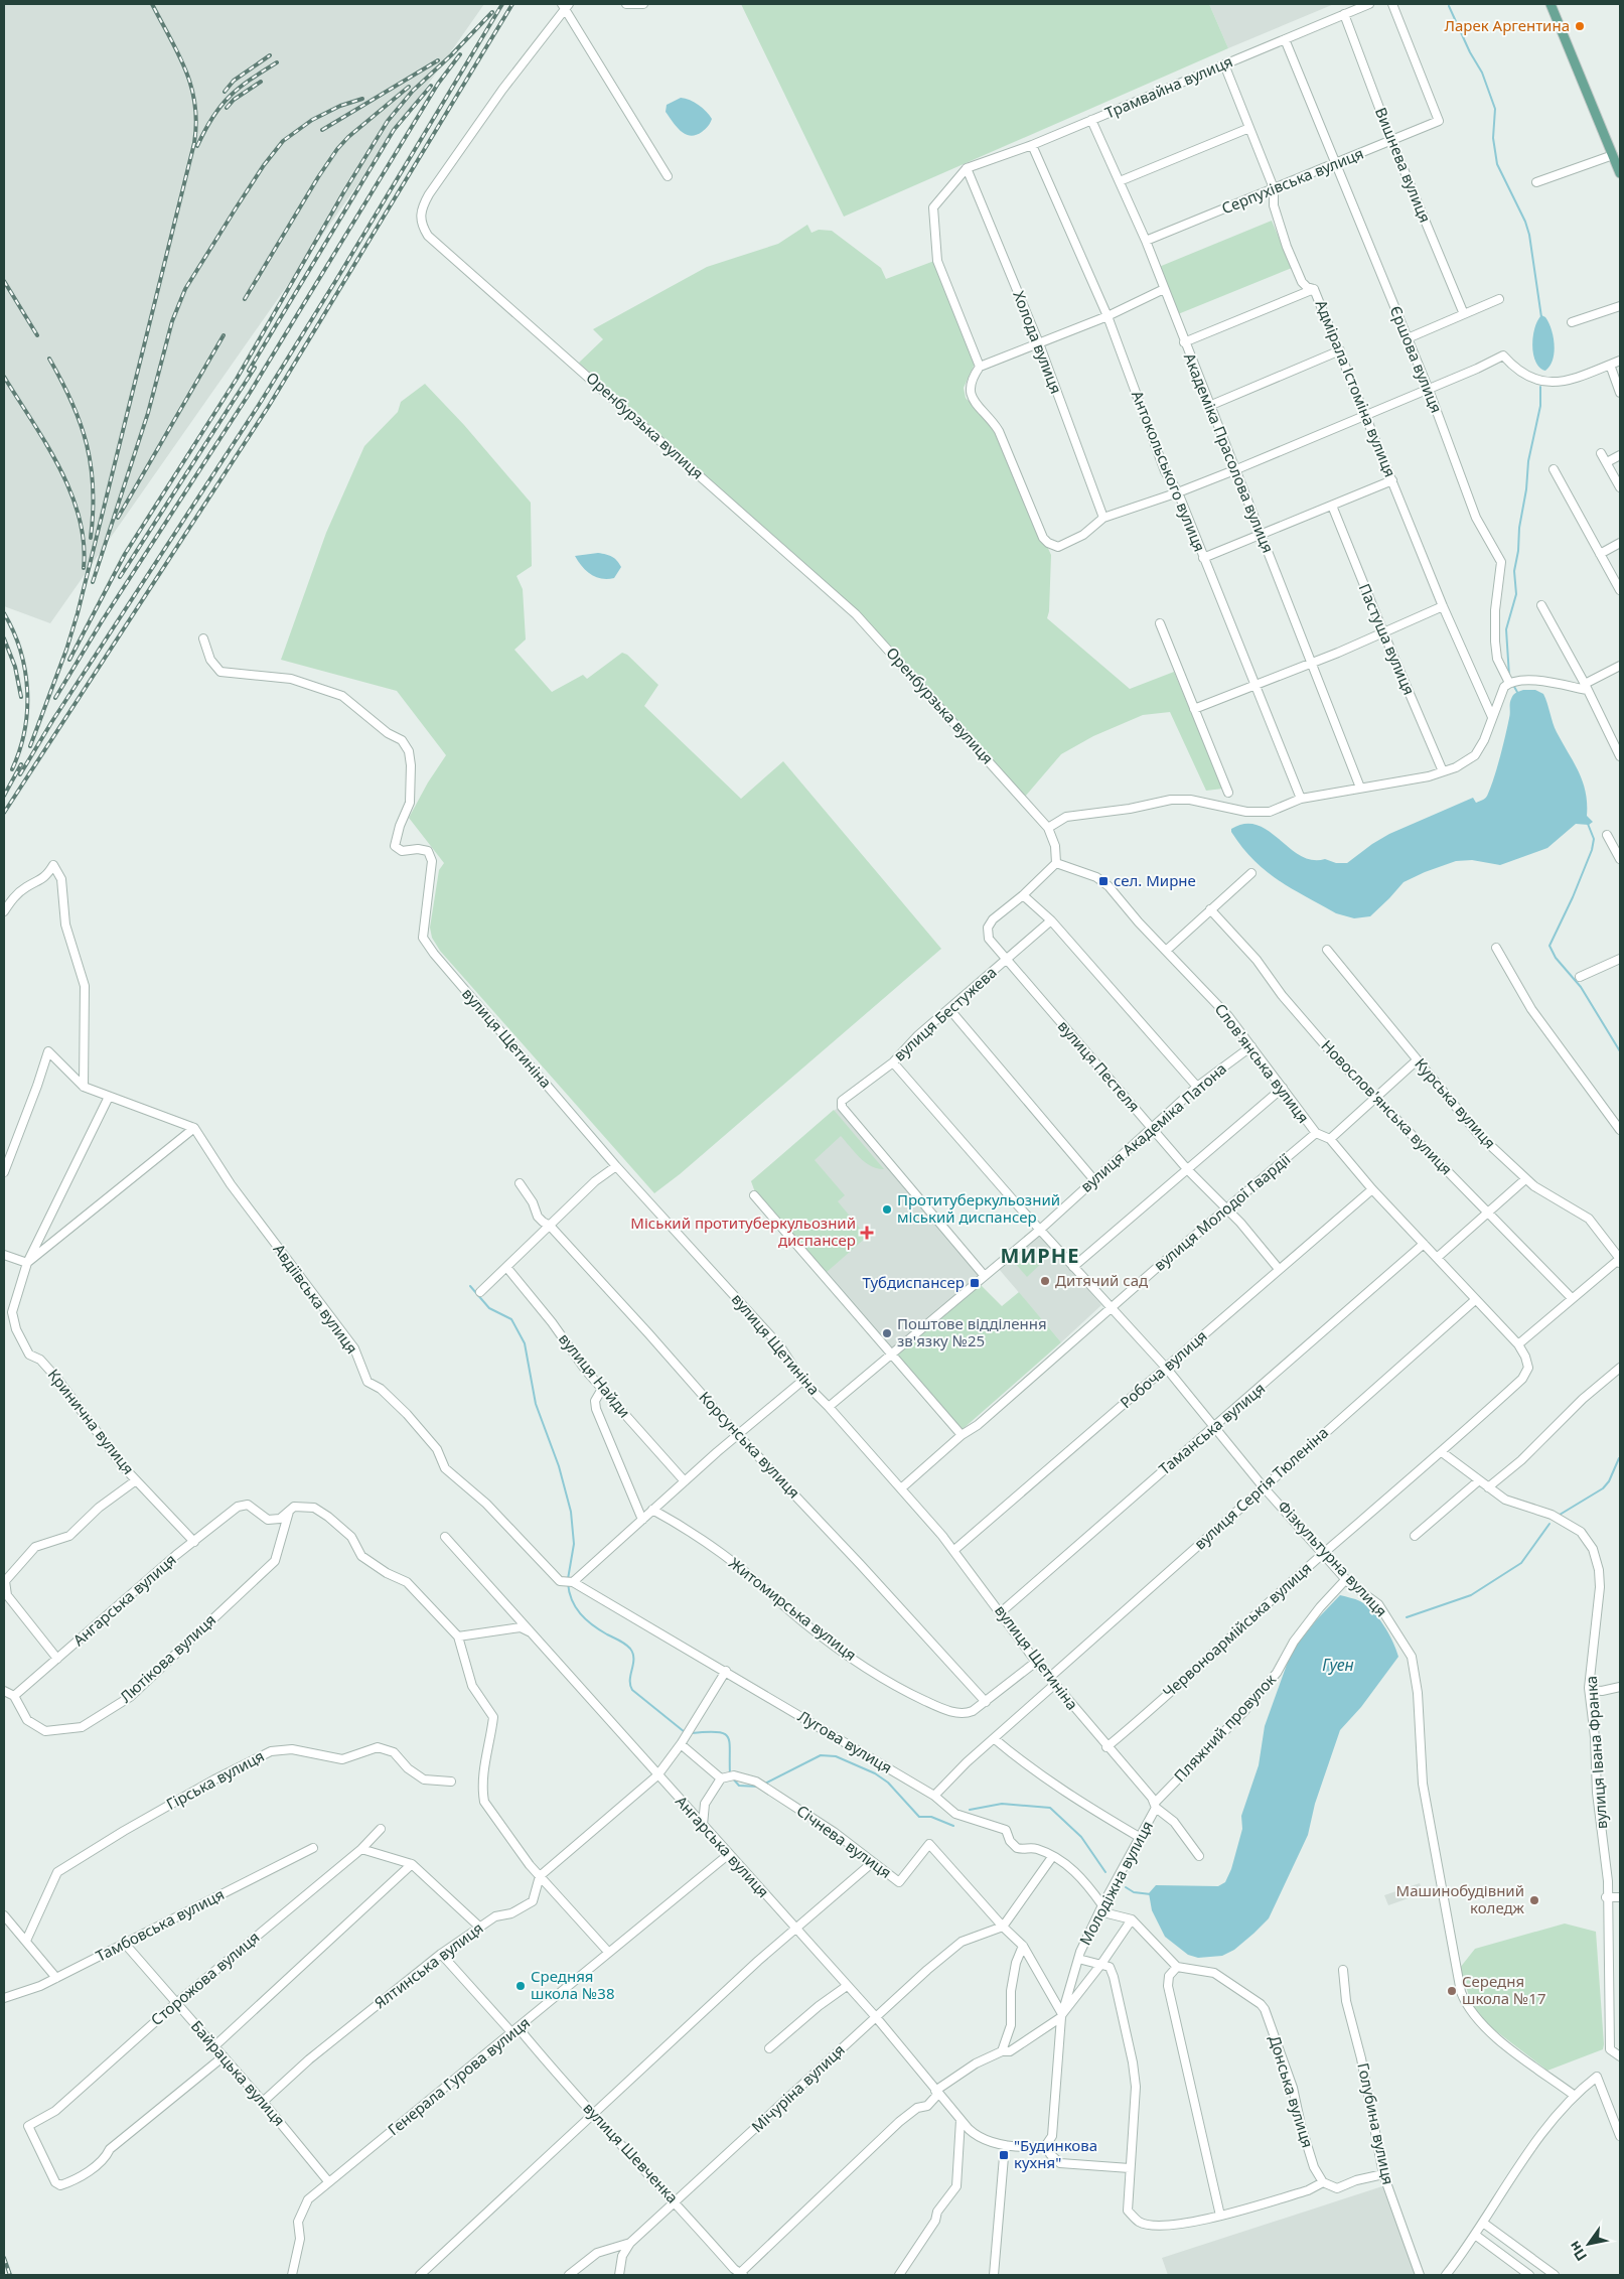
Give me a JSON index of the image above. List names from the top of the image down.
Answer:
{
  "streets": {
    "street": [
      "Трамвайна вулиця",
      "Вишнева вулиця",
      "Серпухівська вулиця",
      "Холода вулиця",
      "Єршова вулиця",
      "Адмірала Істоміна вулиця",
      "Оренбурзька вулиця",
      "Академіка Прасолова вулиця",
      "Антокольського вулиця",
      "Пастуша вулиця",
      "вулиця Бестужева",
      "вулиця Щетиніна",
      "Слов'янська вулиця",
      "вулиця Пестеля",
      "Курська вулиця",
      "Новослов'янська вулиця",
      "вулиця Академіка Патона",
      "вулиця Молодої Гвардії",
      "Авдіївська вулиця",
      "Робоча вулиця",
      "вулиця Найди",
      "Кринична вулиця",
      "Таманська вулиця",
      "Корсунська вулиця",
      "вулиця Сергія Тюленіна",
      "Фізкультурна вулиця",
      "Ангарська вулиця",
      "Житомирська вулиця",
      "Червоноармійська вулиця",
      "Лютікова вулиця",
      "Пляжний провулок",
      "Лугова вулиця",
      "вулиця Івана Франка",
      "Гірська вулиця",
      "Січнева вулиця",
      "Молодіжна вулиця",
      "Тамбовська вулиця",
      "Ялтинська вулиця",
      "Сторожова вулиця",
      "Байрацька вулиця",
      "Генерала Гурова вулиця",
      "Мічуріна вулиця",
      "Донська вулиця",
      "Голубина вулиця",
      "вулиця Шевченка"
    ]
  },
  "crossings": [
    ["Трамвайна вулиця", "Вишнева вулиця"],
    ["Трамвайна вулиця", "Холода вулиця"],
    ["Трамвайна вулиця", "Єршова вулиця"],
    ["Трамвайна вулиця", "Адмірала Істоміна вулиця"],
    ["Трамвайна вулиця", "Академіка Прасолова вулиця"],
    ["Трамвайна вулиця", "Антокольського вулиця"],
    ["Вишнева вулиця", "Серпухівська вулиця"],
    ["Серпухівська вулиця", "Єршова вулиця"],
    ["Серпухівська вулиця", "Адмірала Істоміна вулиця"],
    ["Серпухівська вулиця", "Академіка Прасолова вулиця"],
    ["вулиця Бестужева", "вулиця Пестеля"],
    ["вулиця Бестужева", "вулиця Академіка Патона"],
    ["вулиця Бестужева", "Фізкультурна вулиця"],
    ["вулиця Щетиніна", "вулиця Академіка Патона"],
    ["вулиця Щетиніна", "вулиця Молодої Гвардії"],
    ["вулиця Щетиніна", "Робоча вулиця"],
    ["вулиця Щетиніна", "Таманська вулиця"],
    ["вулиця Щетиніна", "вулиця Сергія Тюленіна"],
    ["вулиця Щетиніна", "Житомирська вулиця"],
    ["вулиця Щетиніна", "Червоноармійська вулиця"],
    ["вулиця Щетиніна", "Пляжний провулок"],
    ["вулиця Щетиніна", "Молодіжна вулиця"],
    ["Слов'янська вулиця", "вулиця Академіка Патона"],
    ["Слов'янська вулиця", "вулиця Молодої Гвардії"],
    ["Слов'янська вулиця", "Робоча вулиця"],
    ["Слов'янська вулиця", "Таманська вулиця"],
    ["Слов'янська вулиця", "вулиця Сергія Тюленіна"],
    ["Слов'янська вулиця", "Червоноармійська вулиця"],
    ["вулиця Пестеля", "вулиця Академіка Патона"],
    ["вулиця Пестеля", "вулиця Молодої Гвардії"],
    ["вулиця Пестеля", "Робоча вулиця"],
    ["вулиця Академіка Патона", "Фізкультурна вулиця"],
    ["вулиця Молодої Гвардії", "Фізкультурна вулиця"],
    ["Авдіївська вулиця", "Лугова вулиця"],
    ["Робоча вулиця", "Фізкультурна вулиця"],
    ["Кринична вулиця", "Ангарська вулиця"],
    ["Таманська вулиця", "Фізкультурна вулиця"],
    ["Корсунська вулиця", "Житомирська вулиця"],
    ["вулиця Сергія Тюленіна", "Фізкультурна вулиця"],
    ["вулиця Сергія Тюленіна", "Лугова вулиця"],
    ["Фізкультурна вулиця", "Червоноармійська вулиця"],
    ["Фізкультурна вулиця", "Пляжний провулок"],
    ["Ангарська вулиця", "Лютікова вулиця"],
    ["Ангарська вулиця", "Генерала Гурова вулиця"],
    ["Ангарська вулиця", "Мічуріна вулиця"],
    ["Червоноармійська вулиця", "вулиця Івана Франка"],
    ["Пляжний провулок", "Молодіжна вулиця"],
    ["Лугова вулиця", "Молодіжна вулиця"],
    ["Січнева вулиця", "Мічуріна вулиця"],
    ["Тамбовська вулиця", "Байрацька вулиця"],
    ["Ялтинська вулиця", "Байрацька вулиця"],
    ["Ялтинська вулиця", "вулиця Шевченка"],
    ["Сторожова вулиця", "Байрацька вулиця"],
    ["Байрацька вулиця", "Генерала Гурова вулиця"],
    ["Генерала Гурова вулиця", "вулиця Шевченка"],
    ["Мічуріна вулиця", "вулиця Шевченка"]
  ],
  "districts": ["МИРНЕ"],
  "water": ["Гуен"],
  "places": {
    "other": [
      "Ларек Аргентина",
      "Протитуберкульозний міський диспансер",
      "Дитячий сад",
      "Поштове відділення зв'язку №25",
      "Машинобудівний коледж",
      "Средняя школа №38",
      "Середня школа №17"
    ],
    "transit": ["сел. Мирне", "Тубдиспансер", "\"Будинкова кухня\""],
    "health": ["Міський протитуберкульозний диспансер"]
  },
  "north": "bottom left"
}
